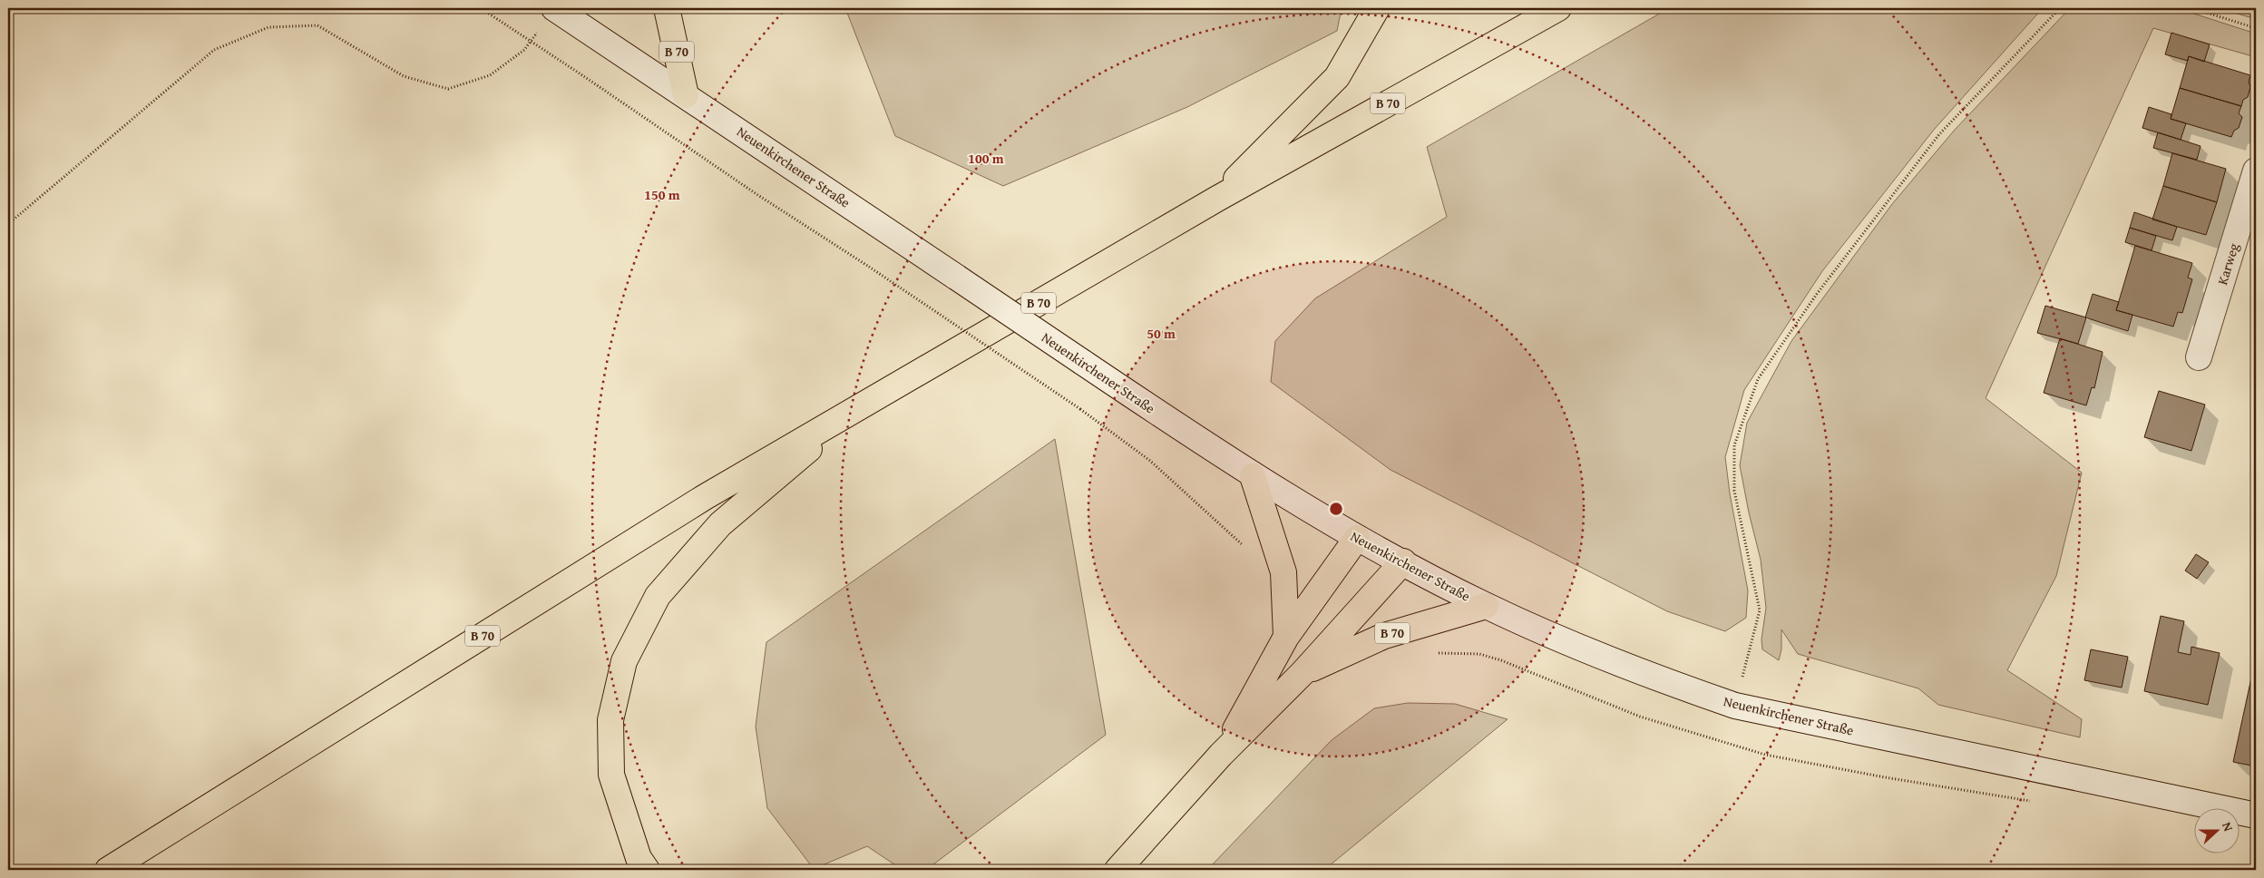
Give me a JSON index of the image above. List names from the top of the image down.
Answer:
{
  "streets": {
    "highway": ["B 70"],
    "street": ["Neuenkirchener Straße", "Karweg"]
  },
  "crossings": [
    ["B 70", "Neuenkirchener Straße"]
  ],
  "north": "right",
  "rings": ["100 m", "150 m", "50 m"]
}
